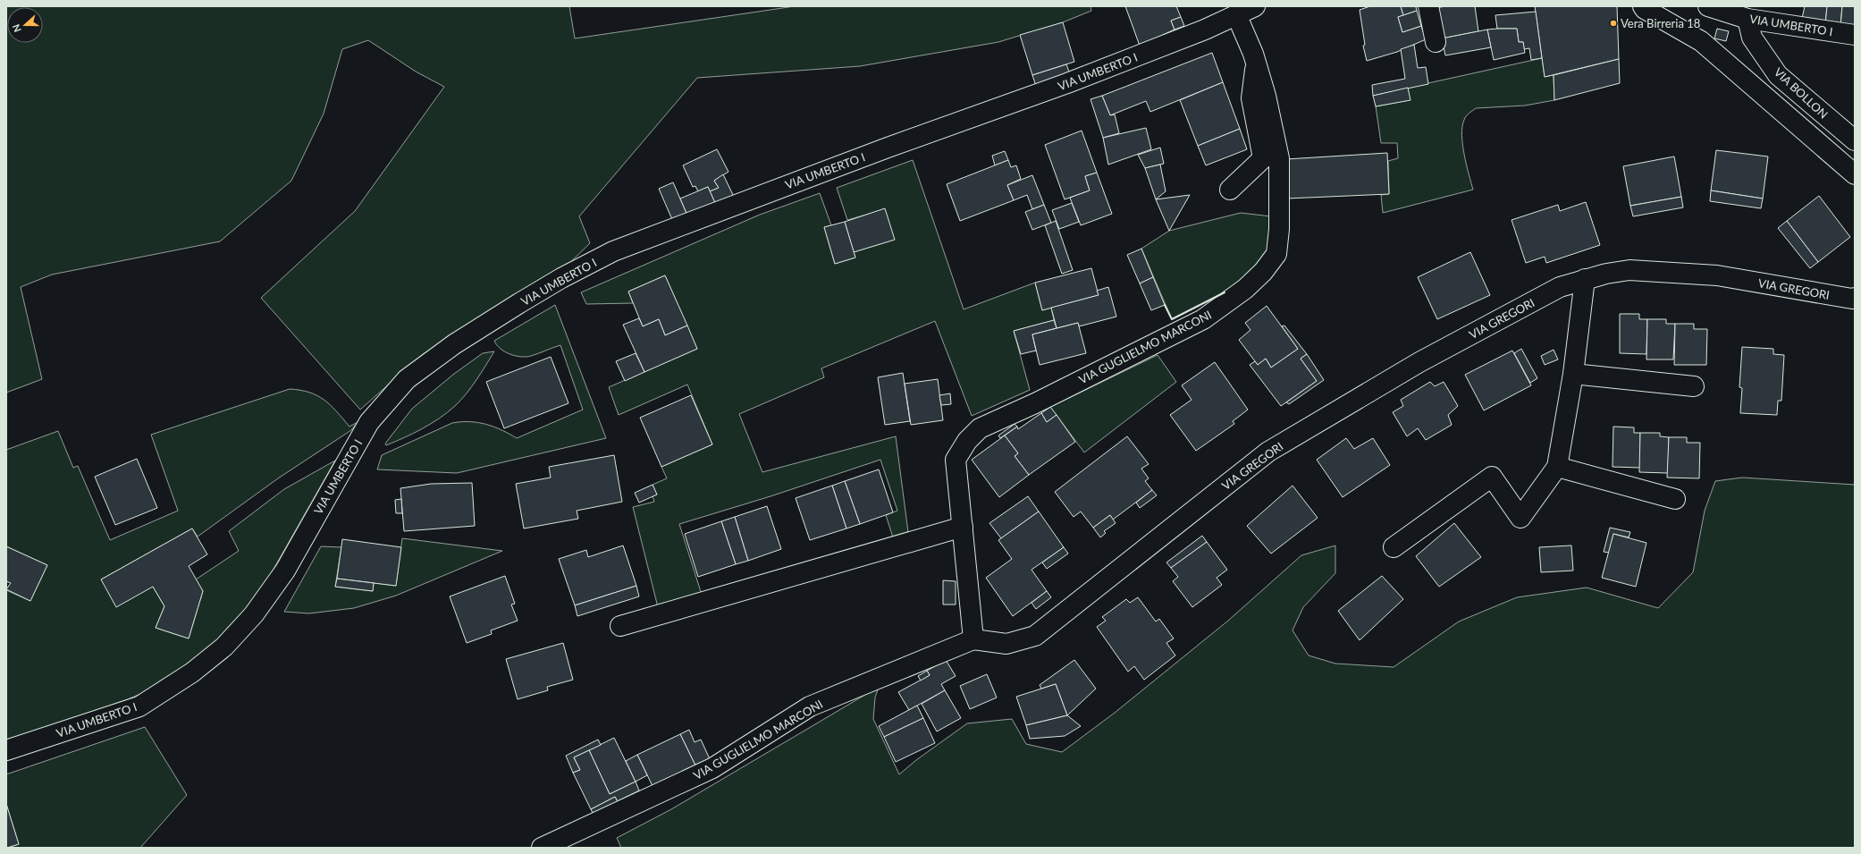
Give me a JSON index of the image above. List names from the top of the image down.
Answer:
{
  "streets": {
    "street": [
      "VIA UMBERTO I",
      "VIA BOLLON",
      "VIA GREGORI",
      "VIA GUGLIELMO MARCONI"
    ]
  },
  "crossings": [
    ["VIA UMBERTO I", "VIA BOLLON"],
    ["VIA UMBERTO I", "VIA GUGLIELMO MARCONI"],
    ["VIA GREGORI", "VIA GUGLIELMO MARCONI"]
  ],
  "places": ["Vera Birreria 18"],
  "north": "left"
}
